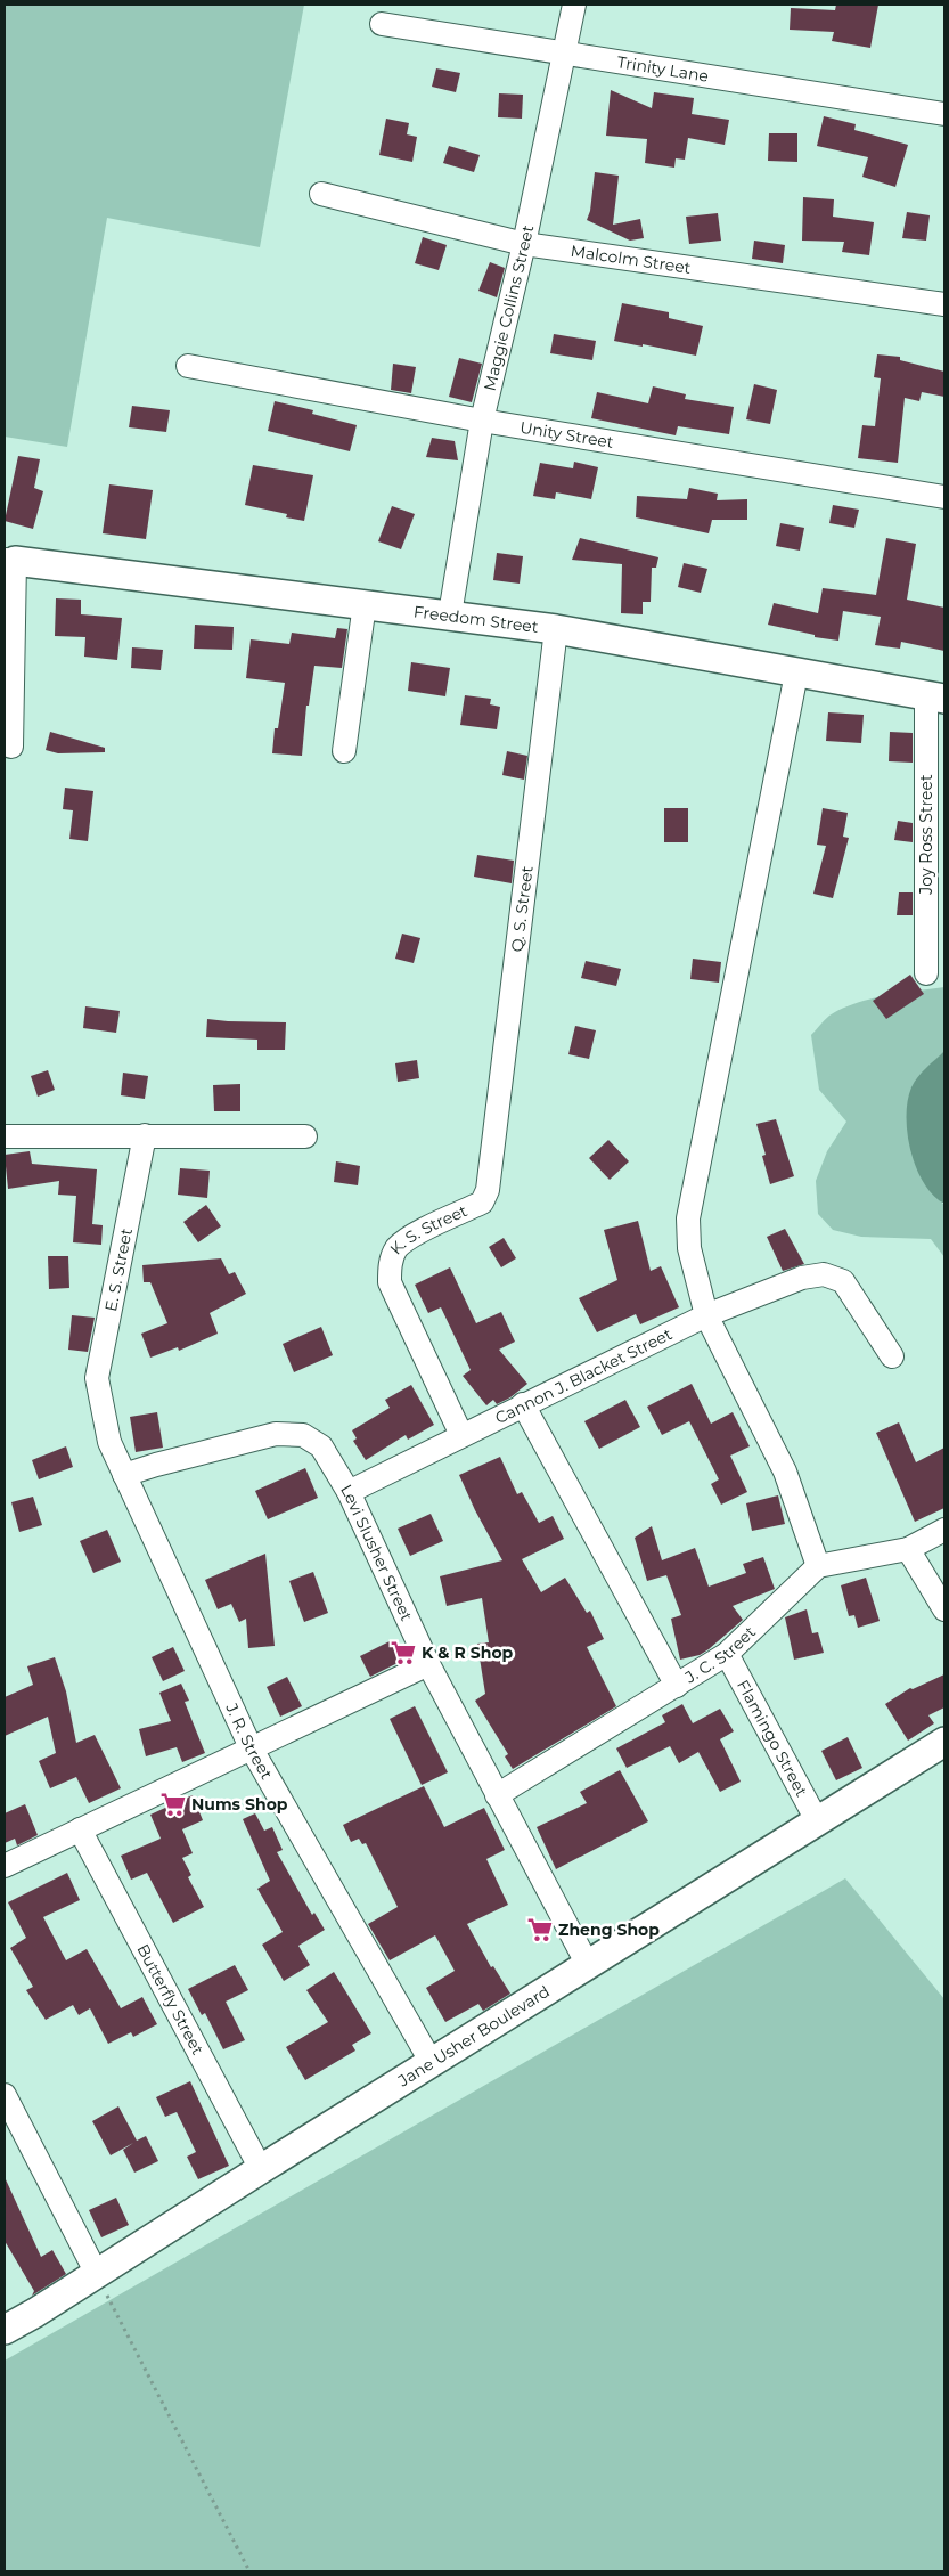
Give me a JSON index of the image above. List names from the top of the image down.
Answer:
{
  "streets": {
    "street": [
      "Trinity Lane",
      "Malcolm Street",
      "Maggie Collins Street",
      "Unity Street",
      "Freedom Street",
      "Joy Ross Street",
      "Q. S. Street",
      "K. S. Street",
      "E. S. Street",
      "Cannon J. Blacket Street",
      "Levi Slusher Street",
      "J. C. Street",
      "Flamingo Street",
      "J. R. Street",
      "Butterfly Street",
      "Jane Usher Boulevard"
    ]
  },
  "crossings": [
    ["Trinity Lane", "Maggie Collins Street"],
    ["Malcolm Street", "Maggie Collins Street"],
    ["Maggie Collins Street", "Unity Street"],
    ["Maggie Collins Street", "Freedom Street"],
    ["Freedom Street", "Joy Ross Street"],
    ["Freedom Street", "Q. S. Street"],
    ["Q. S. Street", "K. S. Street"],
    ["K. S. Street", "Cannon J. Blacket Street"],
    ["E. S. Street", "J. R. Street"],
    ["Cannon J. Blacket Street", "Levi Slusher Street"],
    ["Levi Slusher Street", "J. C. Street"],
    ["Levi Slusher Street", "J. R. Street"],
    ["Levi Slusher Street", "Jane Usher Boulevard"],
    ["J. C. Street", "Flamingo Street"],
    ["Flamingo Street", "Jane Usher Boulevard"],
    ["J. R. Street", "Jane Usher Boulevard"],
    ["Butterfly Street", "Jane Usher Boulevard"]
  ],
  "places": {
    "supermarket": ["K & R Shop", "Nums Shop", "Zheng Shop"]
  }
}
